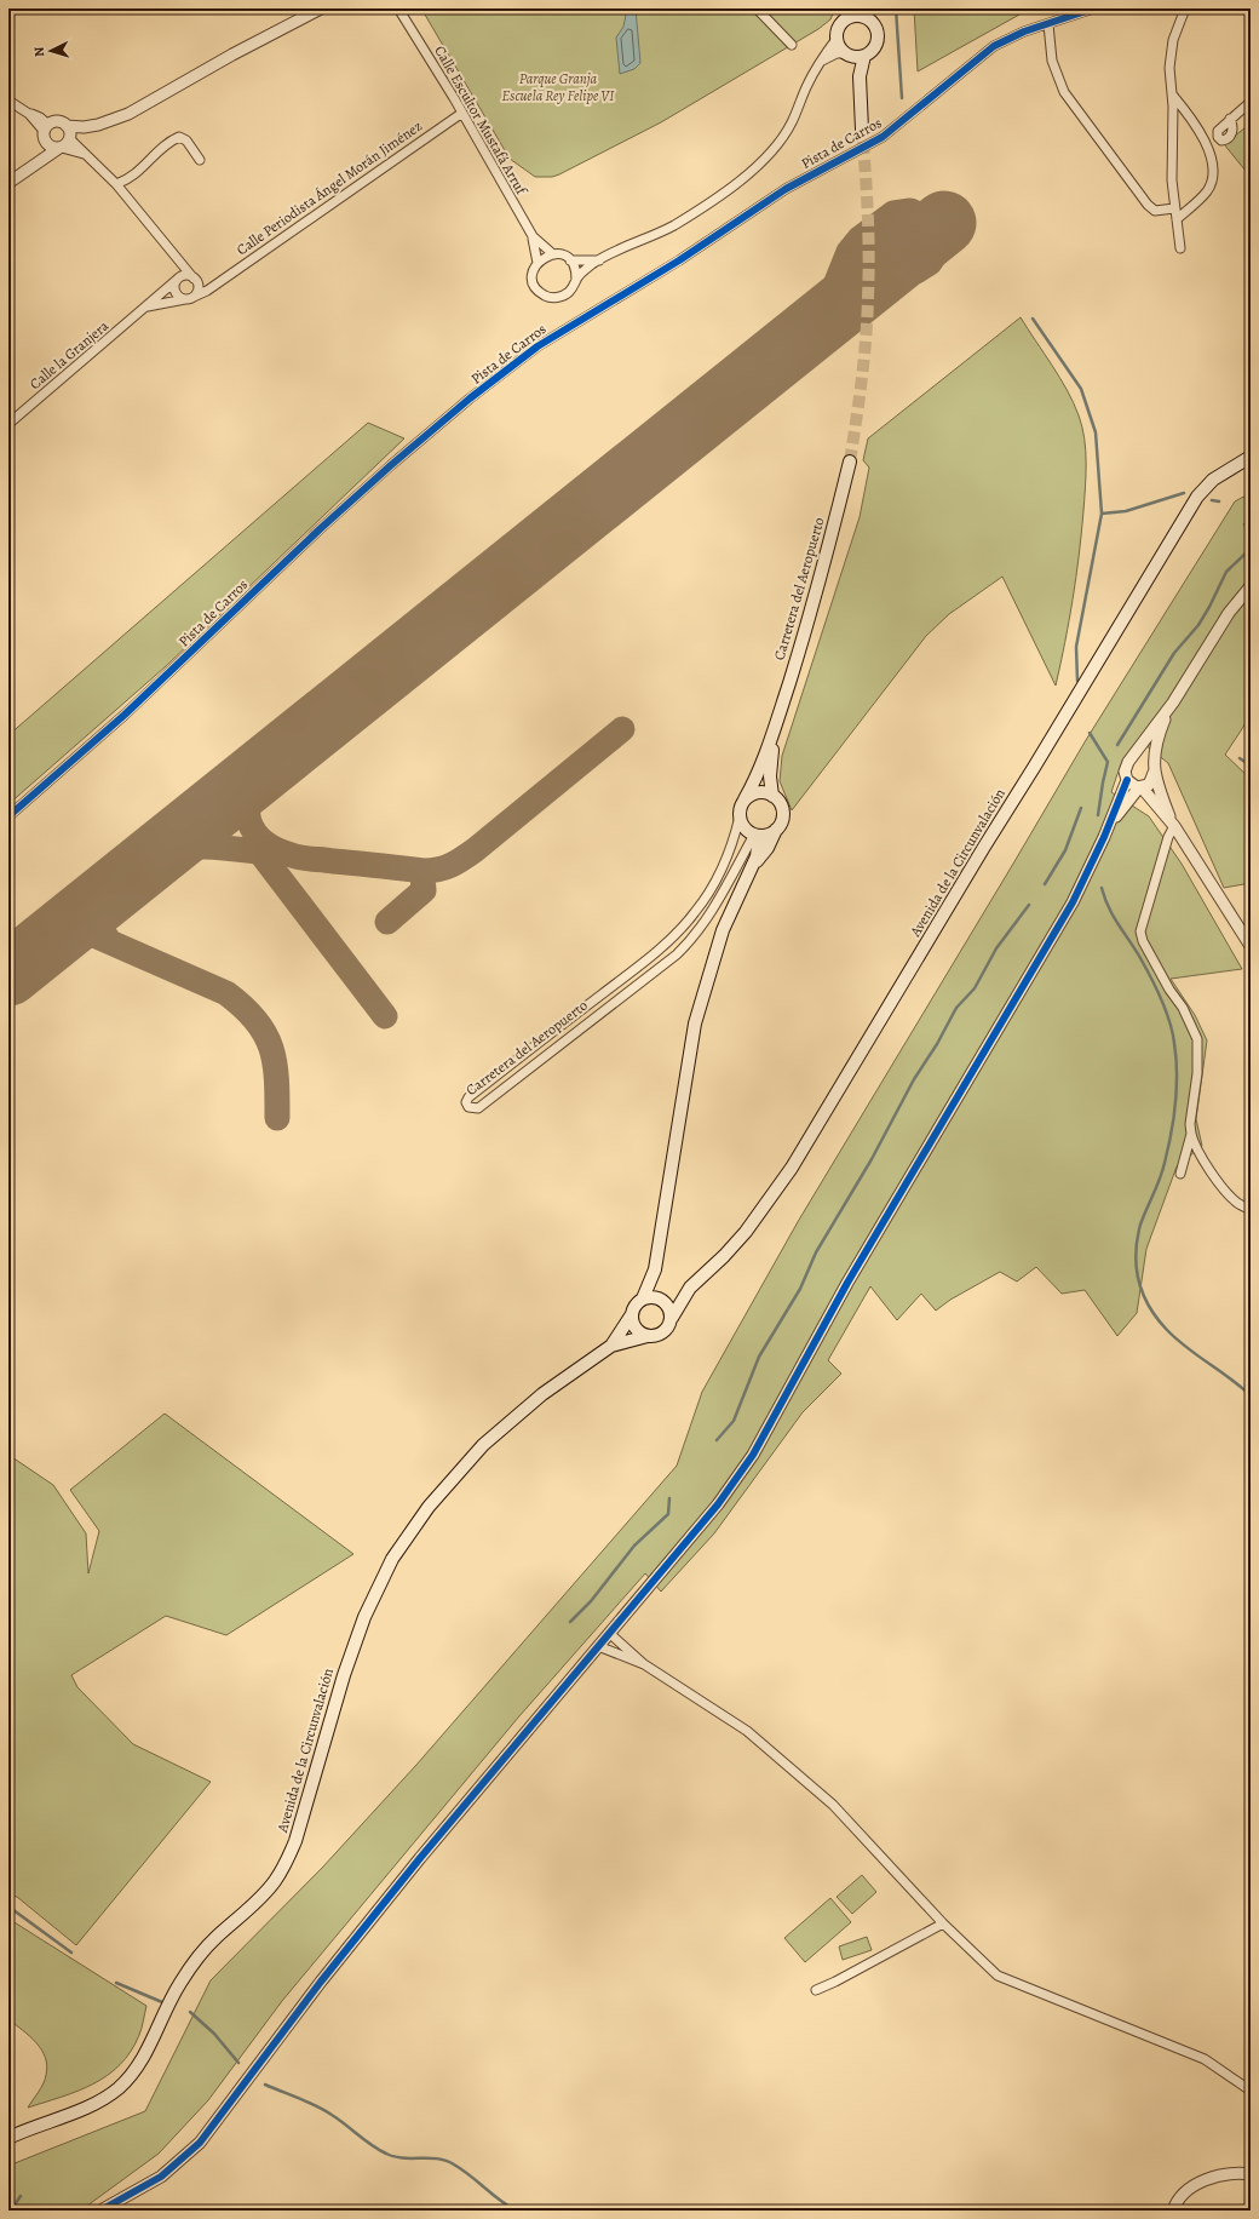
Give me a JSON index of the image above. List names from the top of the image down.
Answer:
{
  "streets": {
    "main road": ["Carretera del Aeropuerto", "Avenida de la Circunvalación"],
    "street": [
      "Calle Escultor Mustafá Arruf",
      "Pista de Carros",
      "Calle Periodista Ángel Morán Jiménez",
      "Calle la Granjera"
    ]
  },
  "crossings": [
    ["Calle Escultor Mustafá Arruf", "Calle Periodista Ángel Morán Jiménez"],
    ["Calle Periodista Ángel Morán Jiménez", "Calle la Granjera"]
  ],
  "parks": ["Parque Granja Escuela Rey Felipe VI"],
  "north": "left"
}
